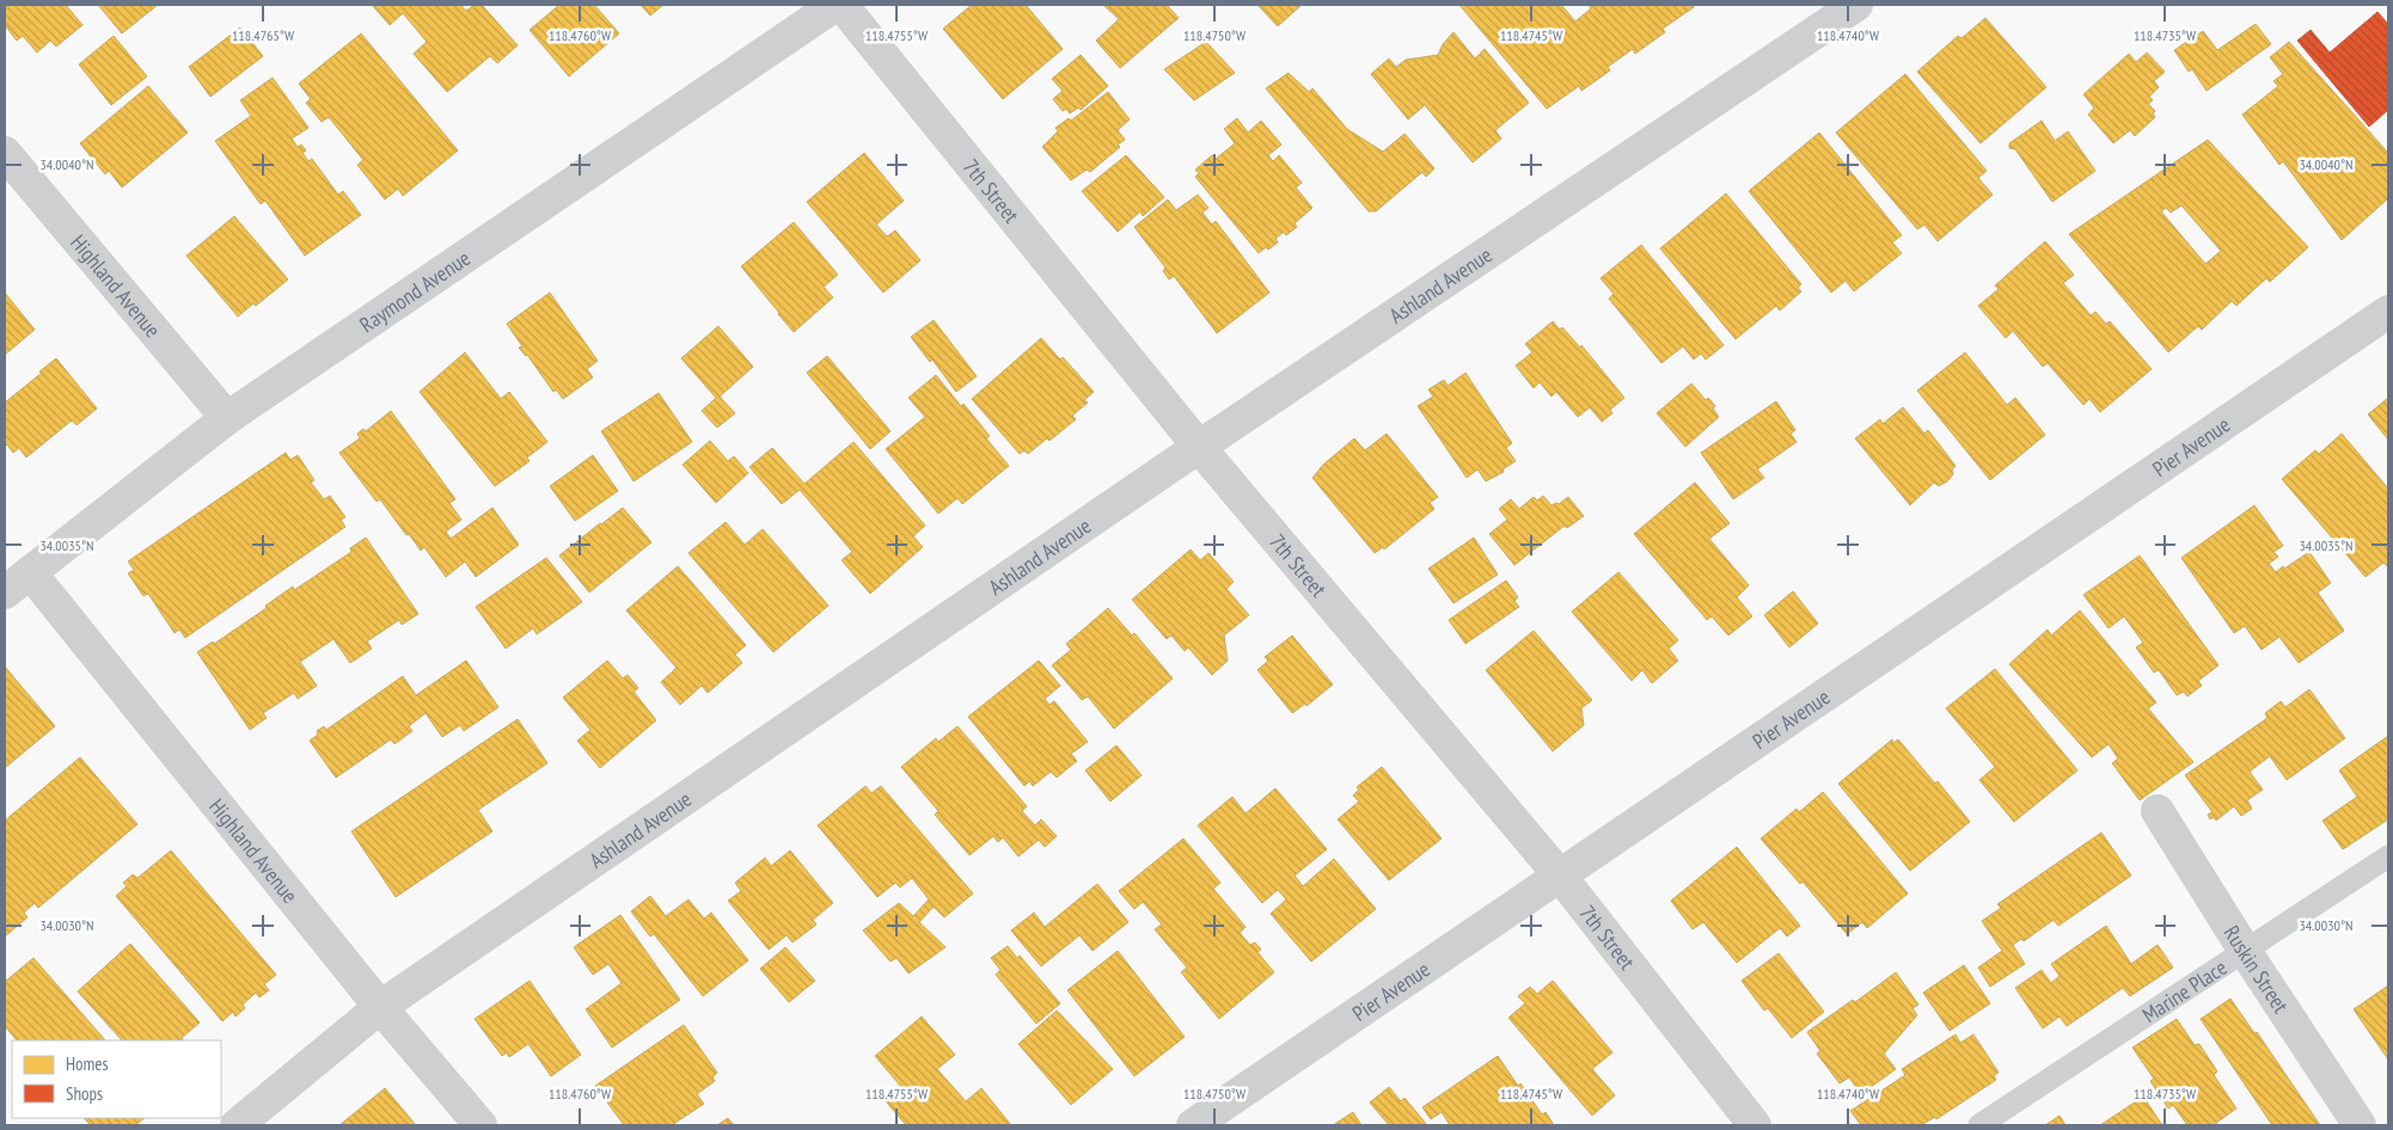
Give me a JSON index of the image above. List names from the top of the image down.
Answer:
{
  "streets": {
    "street": [
      "7th Street",
      "Ashland Avenue",
      "Highland Avenue",
      "Raymond Avenue",
      "Pier Avenue",
      "Ruskin Street"
    ],
    "lane": ["Marine Place"]
  },
  "crossings": [
    ["7th Street", "Ashland Avenue"],
    ["7th Street", "Pier Avenue"],
    ["Ashland Avenue", "Highland Avenue"],
    ["Highland Avenue", "Raymond Avenue"],
    ["Ruskin Street", "Marine Place"]
  ],
  "legend": ["Homes", "Shops"],
  "coordinates": [
    "118.4765°W",
    "118.4760°W",
    "118.4755°W",
    "118.4750°W",
    "118.4745°W",
    "118.4740°W",
    "118.4735°W",
    "34.0040°N",
    "34.0035°N",
    "34.0030°N"
  ]
}
